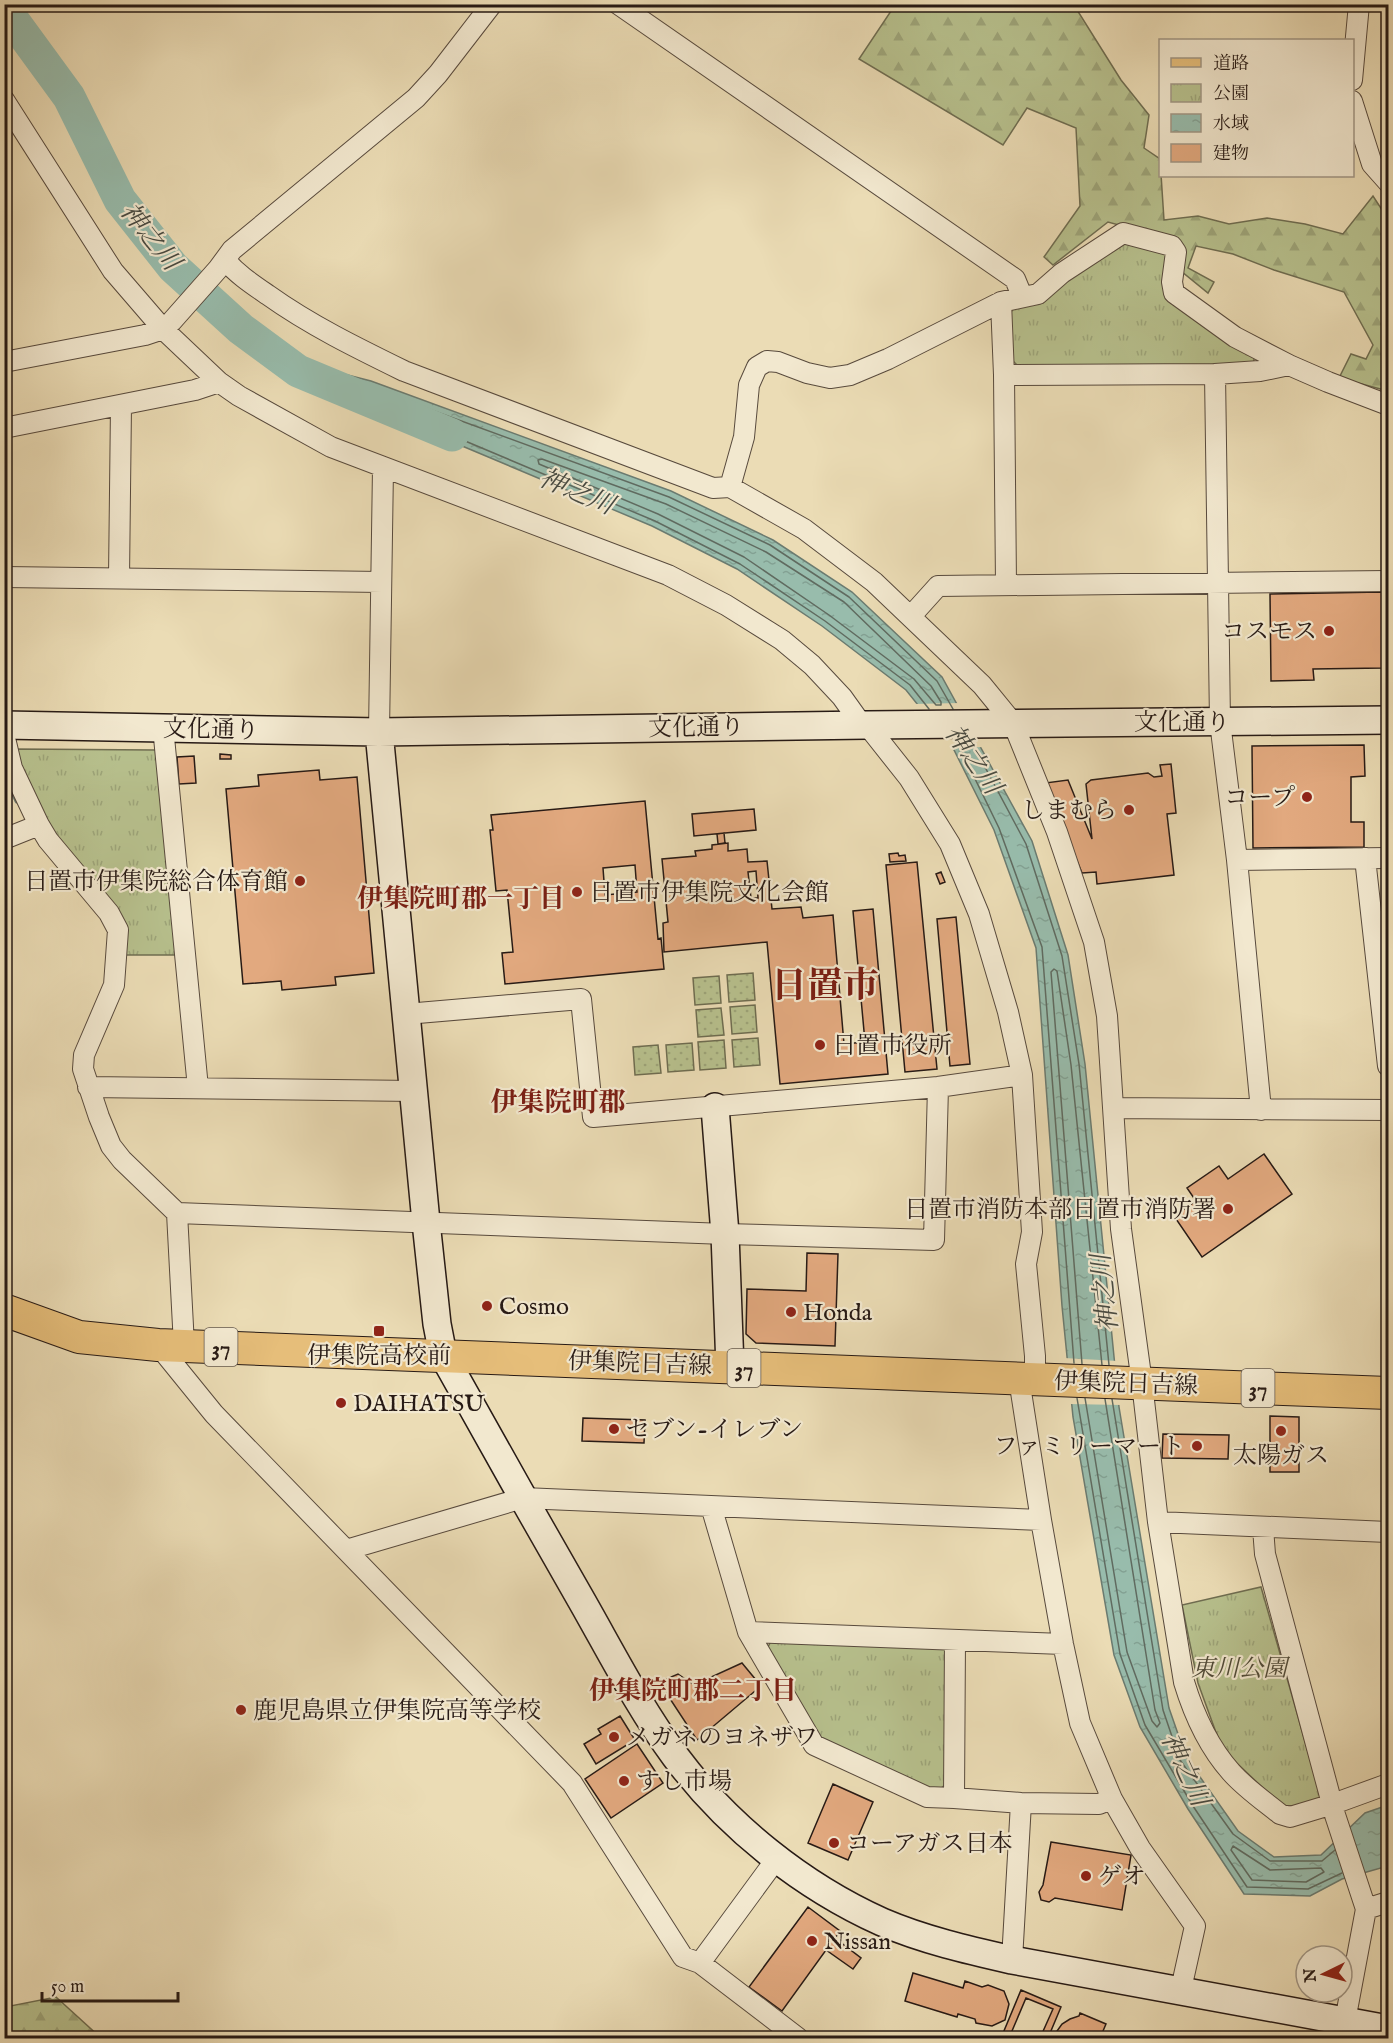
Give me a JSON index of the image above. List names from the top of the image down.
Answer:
{
  "streets": {
    "main road": ["37", "伊集院日吉線"],
    "street": ["文化通り"]
  },
  "districts": [
    "伊集院町郡一丁目",
    "日置市",
    "伊集院町郡",
    "伊集院町郡二丁目"
  ],
  "water": ["神之川"],
  "parks": ["東川公園"],
  "places": {
    "other": [
      "コスモス",
      "コープ",
      "しまむら",
      "日置市伊集院総合体育館",
      "日置市伊集院文化会館",
      "日置市役所",
      "日置市消防本部日置市消防署",
      "Cosmo",
      "Honda",
      "DAIHATSU",
      "セブン-イレブン",
      "太陽ガス",
      "ファミリーマート",
      "鹿児島県立伊集院高等学校",
      "メガネのヨネザワ",
      "すし市場",
      "コーアガス日本",
      "ゲオ",
      "Nissan"
    ],
    "transit": ["伊集院高校前"]
  },
  "legend": [
    "道路",
    "公園",
    "水域",
    "建物"
  ],
  "scale_bar": "50 m",
  "north": "left"
}
